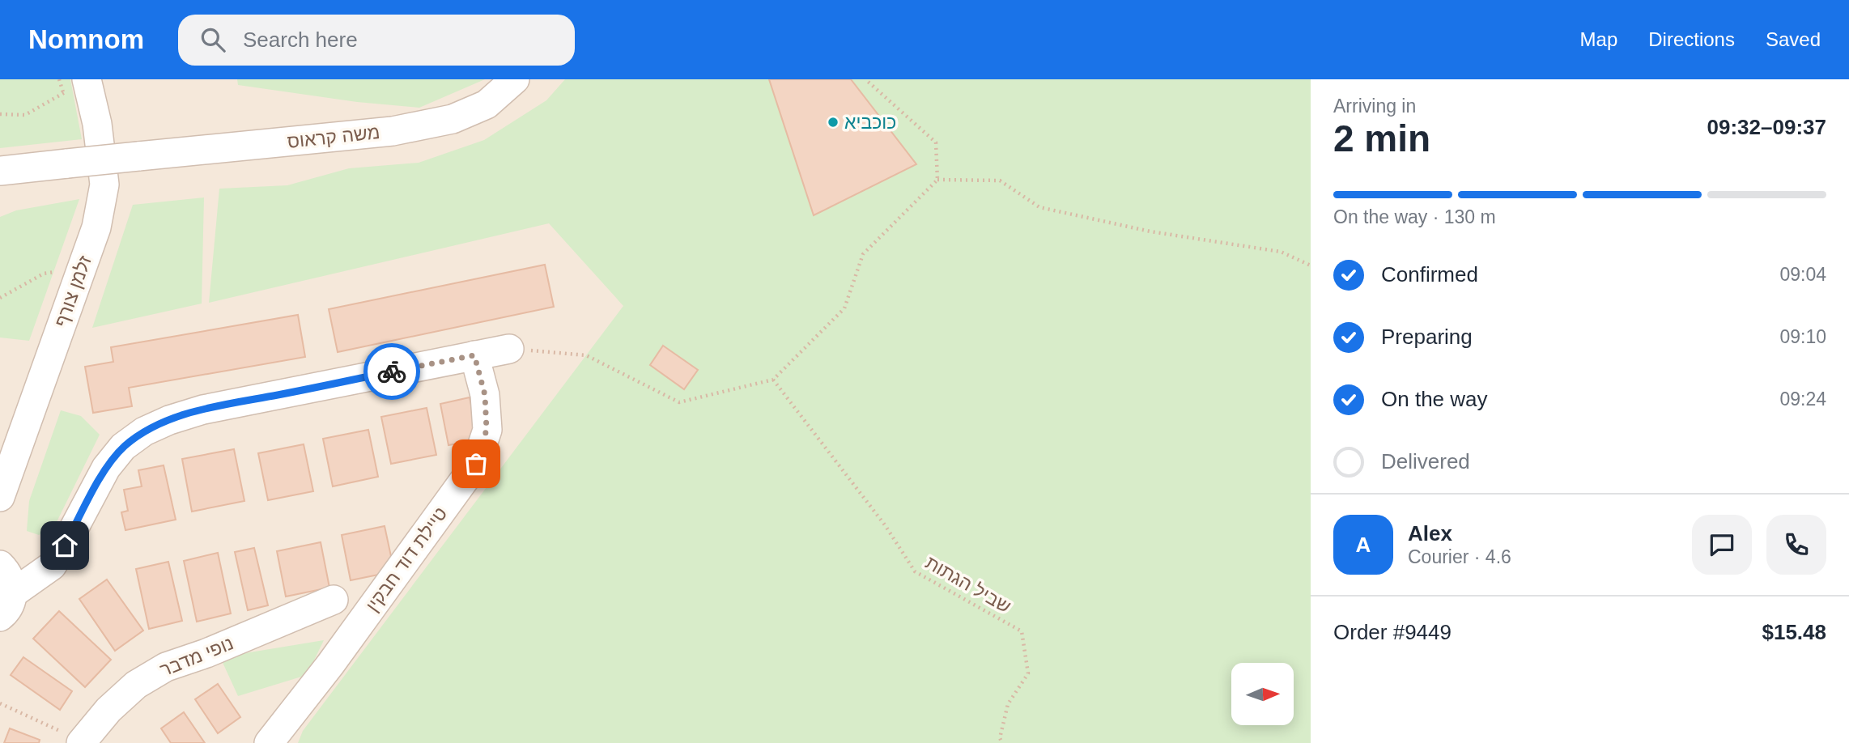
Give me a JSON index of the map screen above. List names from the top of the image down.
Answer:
{
  "streets": {
    "street": [
      "משה קראוס",
      "זלמן צורף",
      "טיילת דוד חבקין",
      "נופי מדבר"
    ],
    "path": ["שביל הגתות"]
  },
  "places": ["כוכביא"],
  "north": "right",
  "page": {
    "header": "Nomnom",
    "search": "Search here",
    "nav": ["Map", "Directions", "Saved"],
    "heading": ["2 min", "Arriving in", "09:32–09:37"],
    "panel": [
      "Alex",
      "Courier · 4.6",
      "Order #9449",
      "$15.48"
    ],
    "bar": "On the way · 130 m",
    "list": [
      ["Confirmed", "09:04"],
      ["Preparing", "09:10"],
      ["On the way", "09:24"],
      "Delivered"
    ],
    "round": "A"
  }
}
